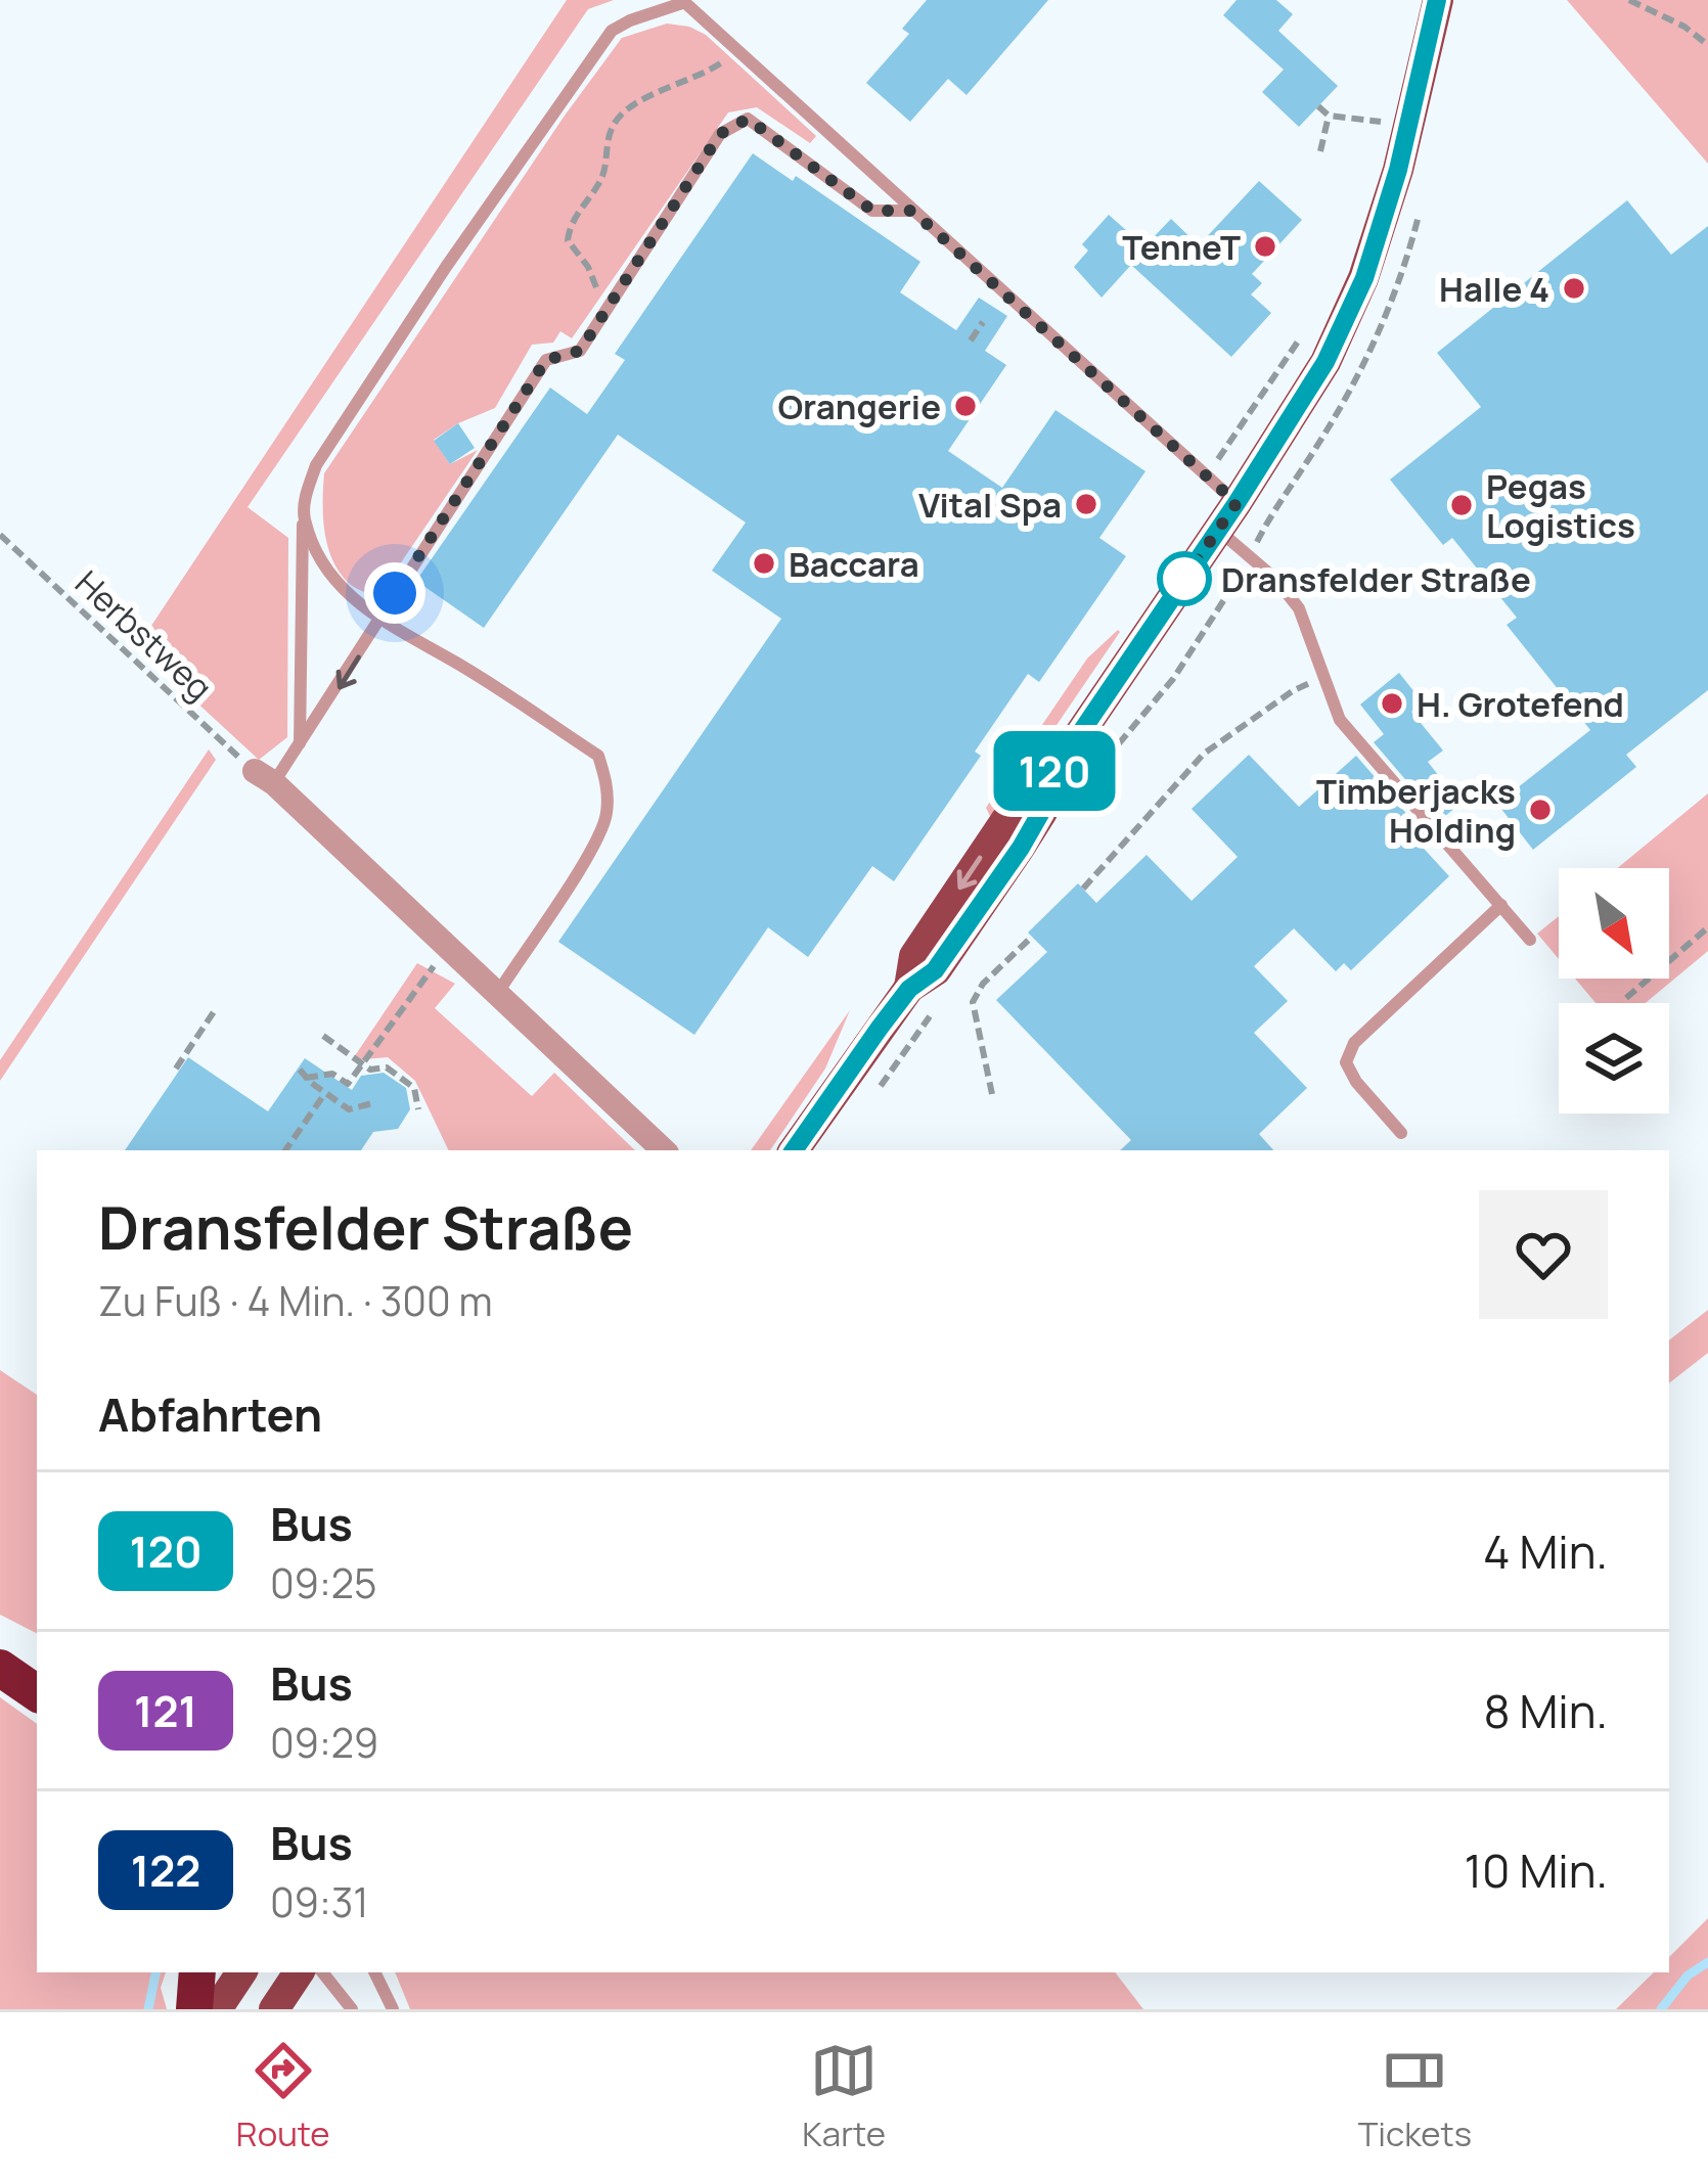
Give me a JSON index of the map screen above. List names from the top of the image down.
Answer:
{
  "streets": {
    "path": ["Herbstweg"]
  },
  "places": [
    "TenneT",
    "Halle 4",
    "Orangerie",
    "Vital Spa",
    "Pegas Logistics",
    "Baccara",
    "Dransfelder Straße",
    "H. Grotefend",
    "Timberjacks Holding"
  ],
  "lines": ["bus line 120"],
  "north": "bottom right",
  "page": {
    "on_map": "120",
    "heading": [
      ["Dransfelder Straße", "Zu Fuß · 4 Min. · 300 m"],
      "Abfahrten"
    ],
    "list": [
      {
        "mark": "120",
        "name": "Bus",
        "note": "09:25",
        "value": "4 Min."
      },
      {
        "mark": "121",
        "name": "Bus",
        "note": "09:29",
        "value": "8 Min."
      },
      {
        "mark": "122",
        "name": "Bus",
        "note": "09:31",
        "value": "10 Min."
      }
    ],
    "tabs": ["Route", "Karte", "Tickets"]
  }
}
